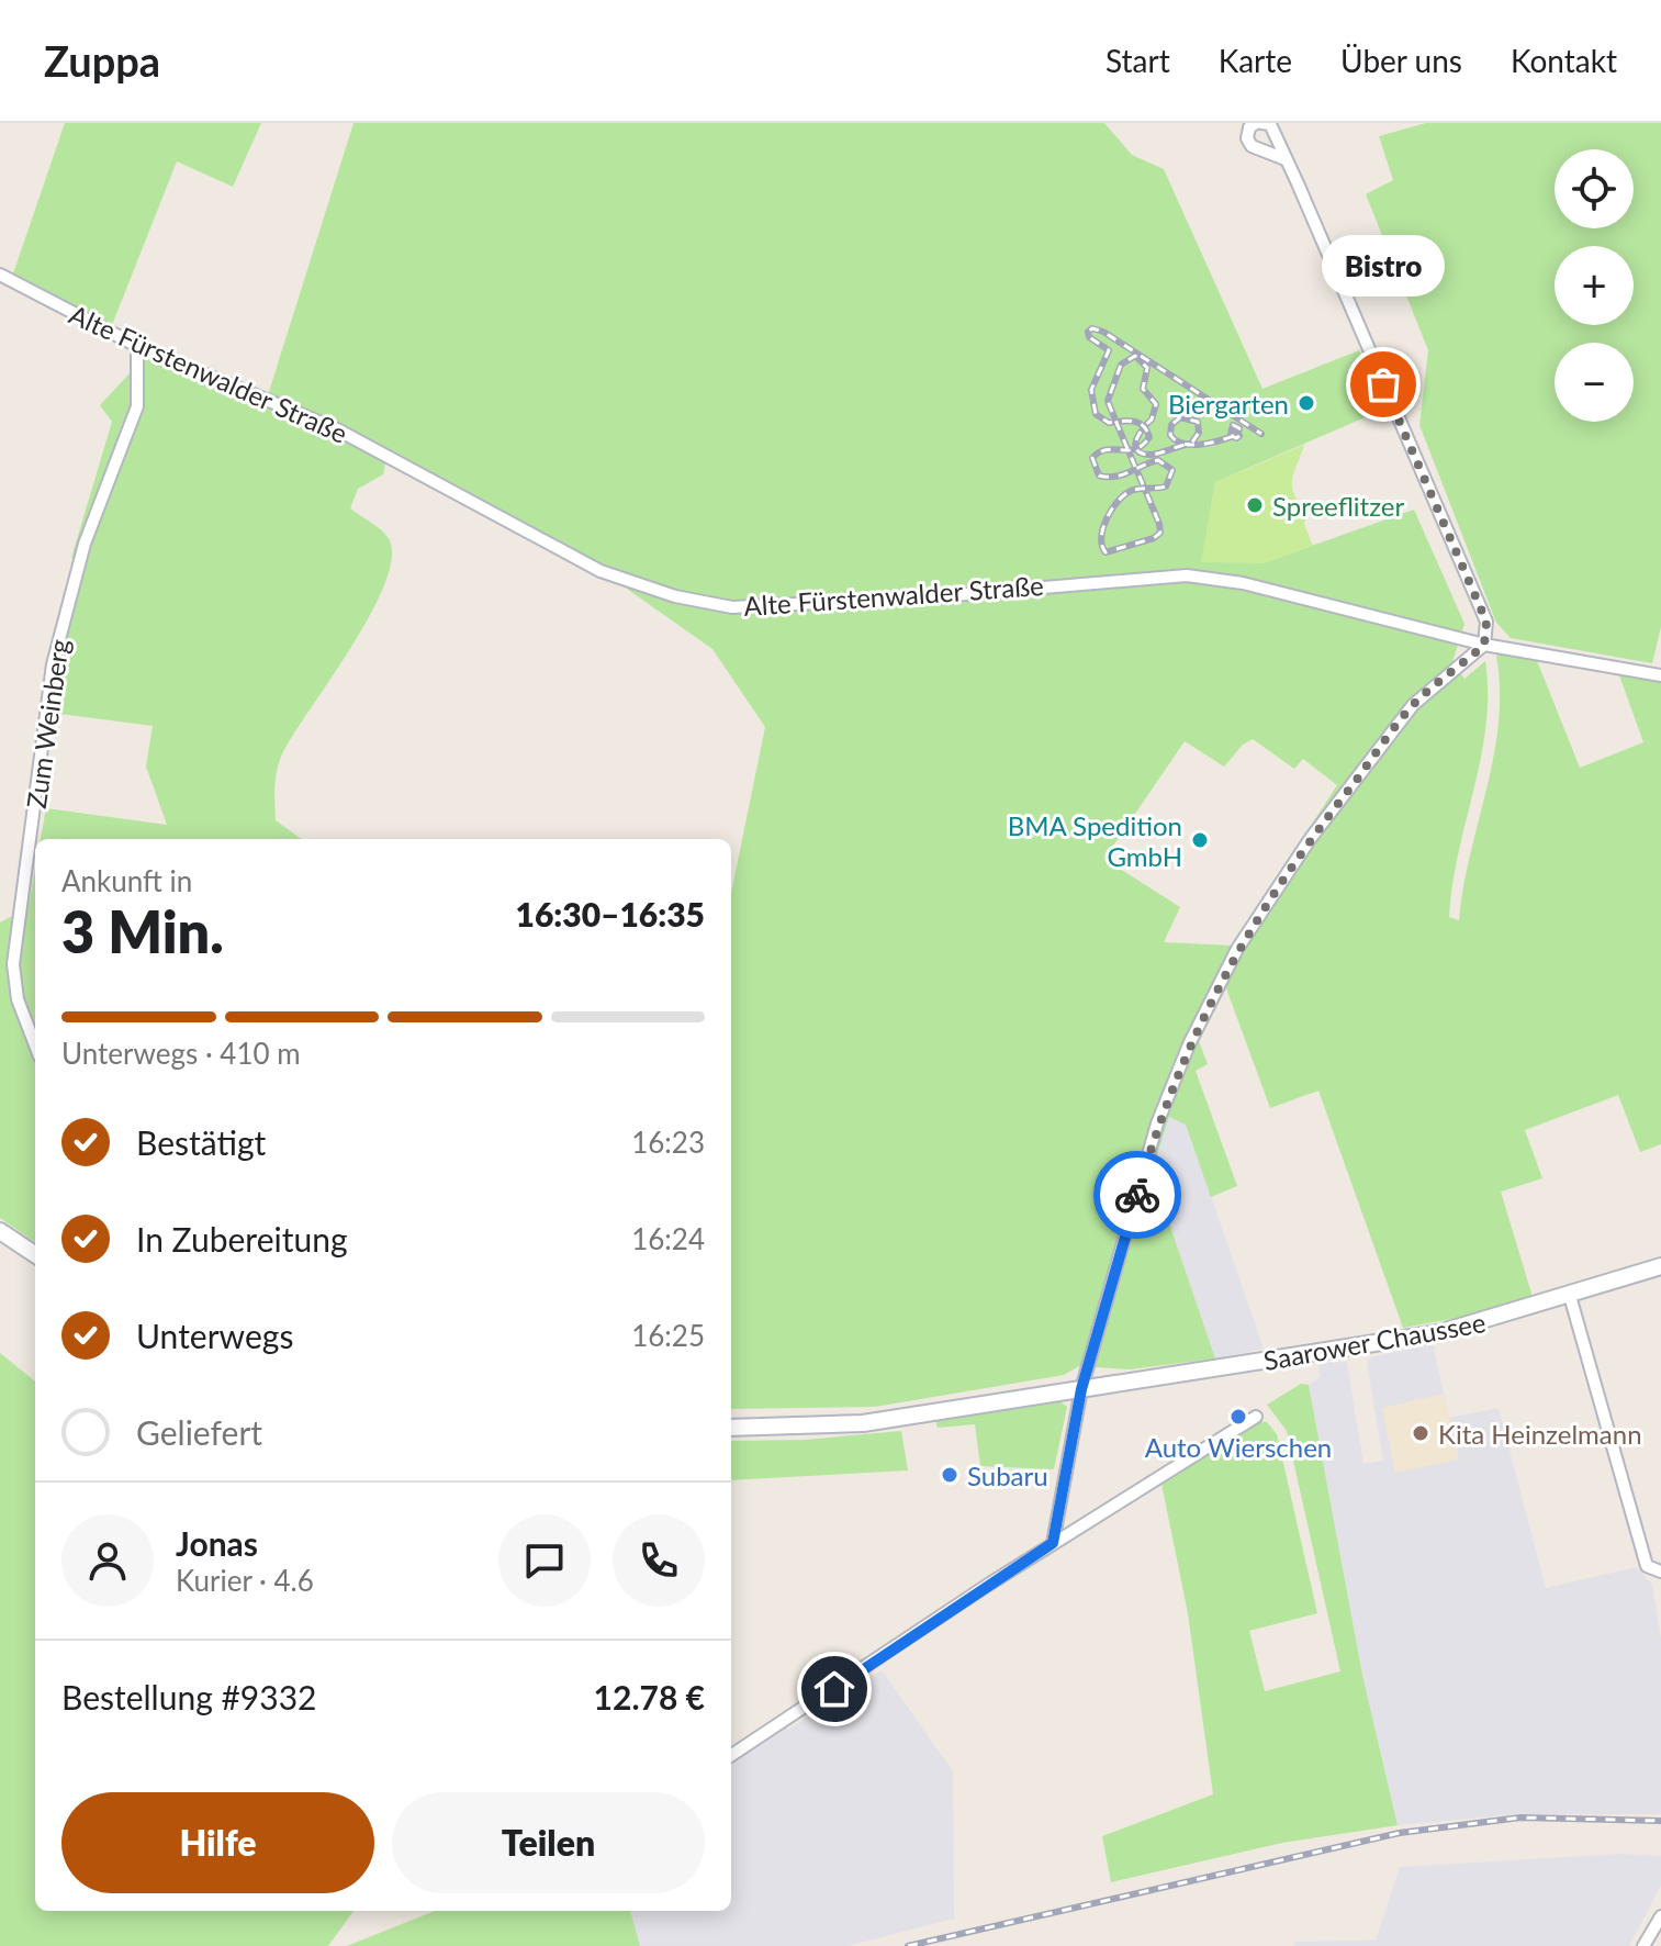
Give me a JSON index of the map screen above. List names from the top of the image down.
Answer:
{
  "streets": {
    "main road": ["Saarower Chaussee"],
    "street": ["Alte Fürstenwalder Straße", "Zum Weinberg"]
  },
  "crossings": [
    ["Alte Fürstenwalder Straße", "Zum Weinberg"]
  ],
  "places": [
    "Bistro",
    "Biergarten",
    "Spreeflitzer",
    "BMA Spedition GmbH",
    "Auto Wierschen",
    "Kita Heinzelmann",
    "Subaru"
  ],
  "page": {
    "header": "Zuppa",
    "nav": [
      "Start",
      "Karte",
      "Über uns",
      "Kontakt"
    ],
    "map_buttons": ["+", "−"],
    "bubble": "Bistro",
    "heading": ["3 Min.", "Ankunft in", "16:30–16:35"],
    "panel": [
      "Jonas",
      "Kurier · 4.6",
      "Bestellung #9332",
      "12.78 €"
    ],
    "bar": "Unterwegs · 410 m",
    "list": [
      ["Bestätigt", "16:23"],
      ["In Zubereitung", "16:24"],
      ["Unterwegs", "16:25"],
      "Geliefert"
    ],
    "buttons": ["Hilfe", "Teilen"]
  }
}
